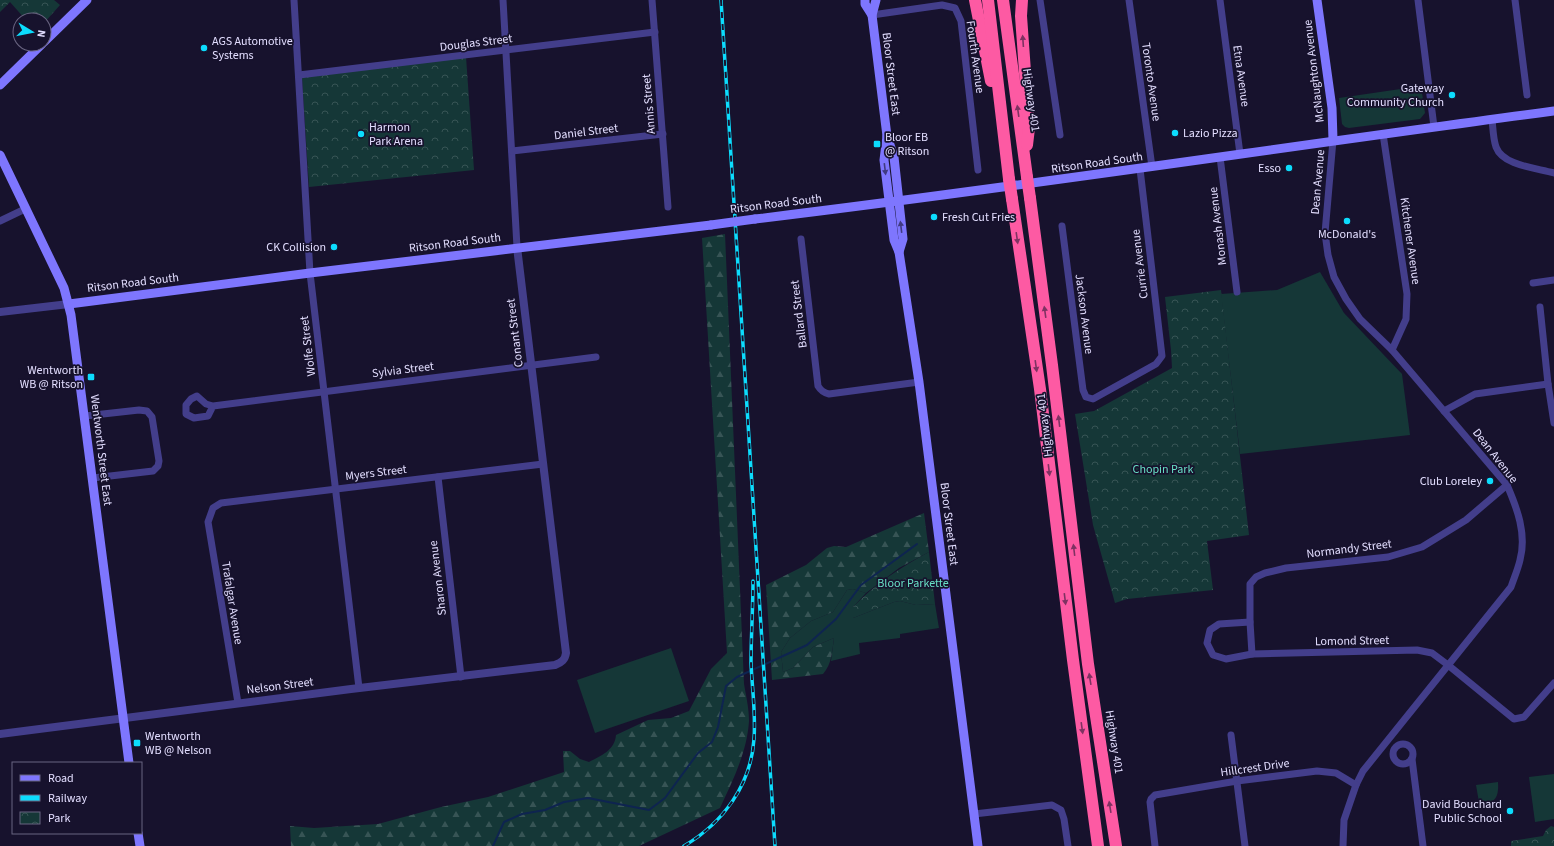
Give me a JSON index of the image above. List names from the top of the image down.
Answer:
{
  "streets": {
    "highway": ["Highway 401"],
    "main road": [
      "McNaughton Avenue",
      "Bloor Street East",
      "Ritson Road South",
      "Wentworth Street East"
    ],
    "street": [
      "Douglas Street",
      "Fourth Avenue",
      "Etna Avenue",
      "Toronto Avenue",
      "Annis Street",
      "Daniel Street",
      "Dean Avenue",
      "Monash Avenue",
      "Kitchener Avenue",
      "Currie Avenue",
      "Ballard Street",
      "Jackson Avenue",
      "Conant Street",
      "Wolfe Street",
      "Sylvia Street",
      "Myers Street",
      "Normandy Street",
      "Sharon Avenue",
      "Trafalgar Avenue",
      "Lomond Street",
      "Nelson Street",
      "Hillcrest Drive"
    ]
  },
  "crossings": [
    ["Douglas Street", "Annis Street"],
    ["Douglas Street", "Conant Street"],
    ["Douglas Street", "Wolfe Street"],
    ["Fourth Avenue", "Bloor Street East"],
    ["McNaughton Avenue", "Ritson Road South"],
    ["McNaughton Avenue", "Dean Avenue"],
    ["Bloor Street East", "Ritson Road South"],
    ["Bloor Street East", "Ballard Street"],
    ["Etna Avenue", "Ritson Road South"],
    ["Toronto Avenue", "Ritson Road South"],
    ["Annis Street", "Daniel Street"],
    ["Daniel Street", "Conant Street"],
    ["Ritson Road South", "Dean Avenue"],
    ["Ritson Road South", "Monash Avenue"],
    ["Ritson Road South", "Kitchener Avenue"],
    ["Ritson Road South", "Currie Avenue"],
    ["Ritson Road South", "Conant Street"],
    ["Ritson Road South", "Wolfe Street"],
    ["Ritson Road South", "Wentworth Street East"],
    ["Dean Avenue", "Kitchener Avenue"],
    ["Dean Avenue", "Normandy Street"],
    ["Dean Avenue", "Lomond Street"],
    ["Dean Avenue", "Hillcrest Drive"],
    ["Currie Avenue", "Jackson Avenue"],
    ["Conant Street", "Sylvia Street"],
    ["Conant Street", "Myers Street"],
    ["Conant Street", "Nelson Street"],
    ["Wolfe Street", "Sylvia Street"],
    ["Wolfe Street", "Myers Street"],
    ["Wolfe Street", "Nelson Street"],
    ["Wentworth Street East", "Nelson Street"],
    ["Myers Street", "Sharon Avenue"],
    ["Myers Street", "Trafalgar Avenue"],
    ["Normandy Street", "Lomond Street"],
    ["Sharon Avenue", "Nelson Street"],
    ["Trafalgar Avenue", "Nelson Street"]
  ],
  "parks": ["Chopin Park", "Bloor Parkette"],
  "places": {
    "other": [
      "AGS Automotive Systems",
      "Gateway Community Church",
      "Lazio Pizza",
      "Harmon Park Arena",
      "Esso",
      "Fresh Cut Fries",
      "McDonald's",
      "CK Collision",
      "Club Loreley",
      "David Bouchard Public School"
    ],
    "transit": ["Bloor EB @ Ritson", "Wentworth WB @ Ritson", "Wentworth WB @ Nelson"]
  },
  "legend": ["Road", "Railway", "Park"],
  "north": "right"
}
